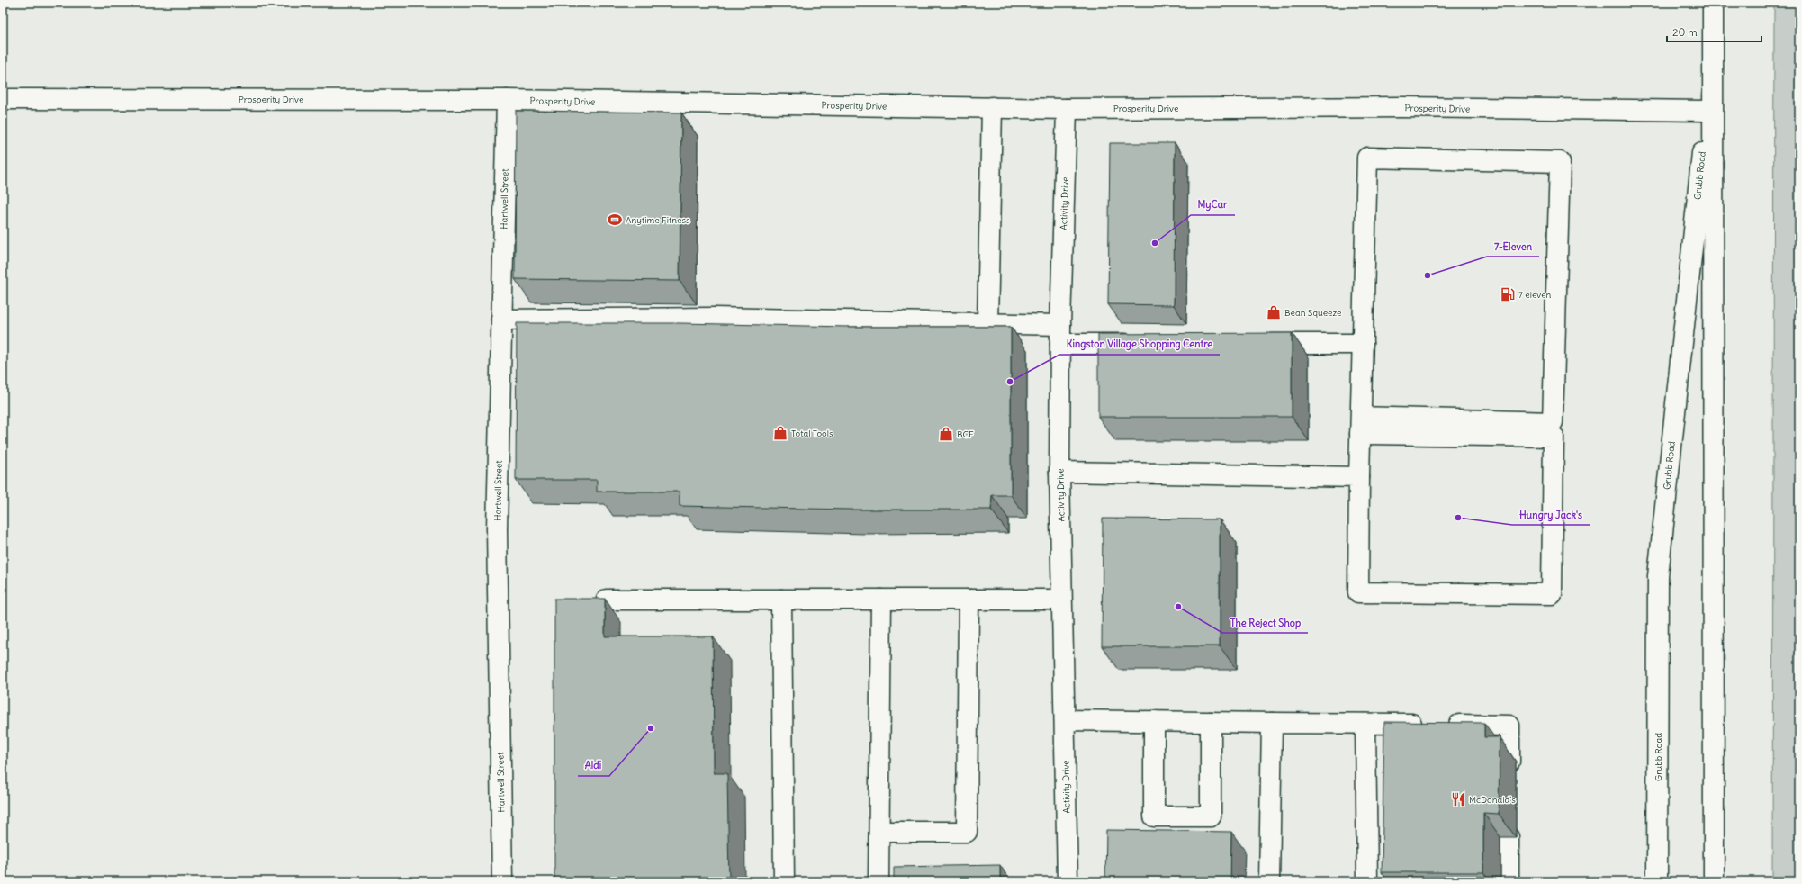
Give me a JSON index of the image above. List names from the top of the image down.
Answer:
{
  "streets": {
    "street": [
      "Prosperity Drive",
      "Grubb Road",
      "Hartwell Street",
      "Activity Drive"
    ]
  },
  "crossings": [
    ["Prosperity Drive", "Grubb Road"],
    ["Prosperity Drive", "Hartwell Street"],
    ["Prosperity Drive", "Activity Drive"]
  ],
  "places": {
    "sports": ["Anytime Fitness"],
    "other": [
      "MyCar",
      "7-Eleven",
      "Kingston Village Shopping Centre",
      "Hungry Jack's",
      "The Reject Shop",
      "Aldi"
    ],
    "fuel station": ["7 eleven"],
    "shop": ["Bean Squeeze", "Total Tools", "BCF"],
    "restaurant": ["McDonald's"]
  },
  "scale_bar": "20 m"
}
